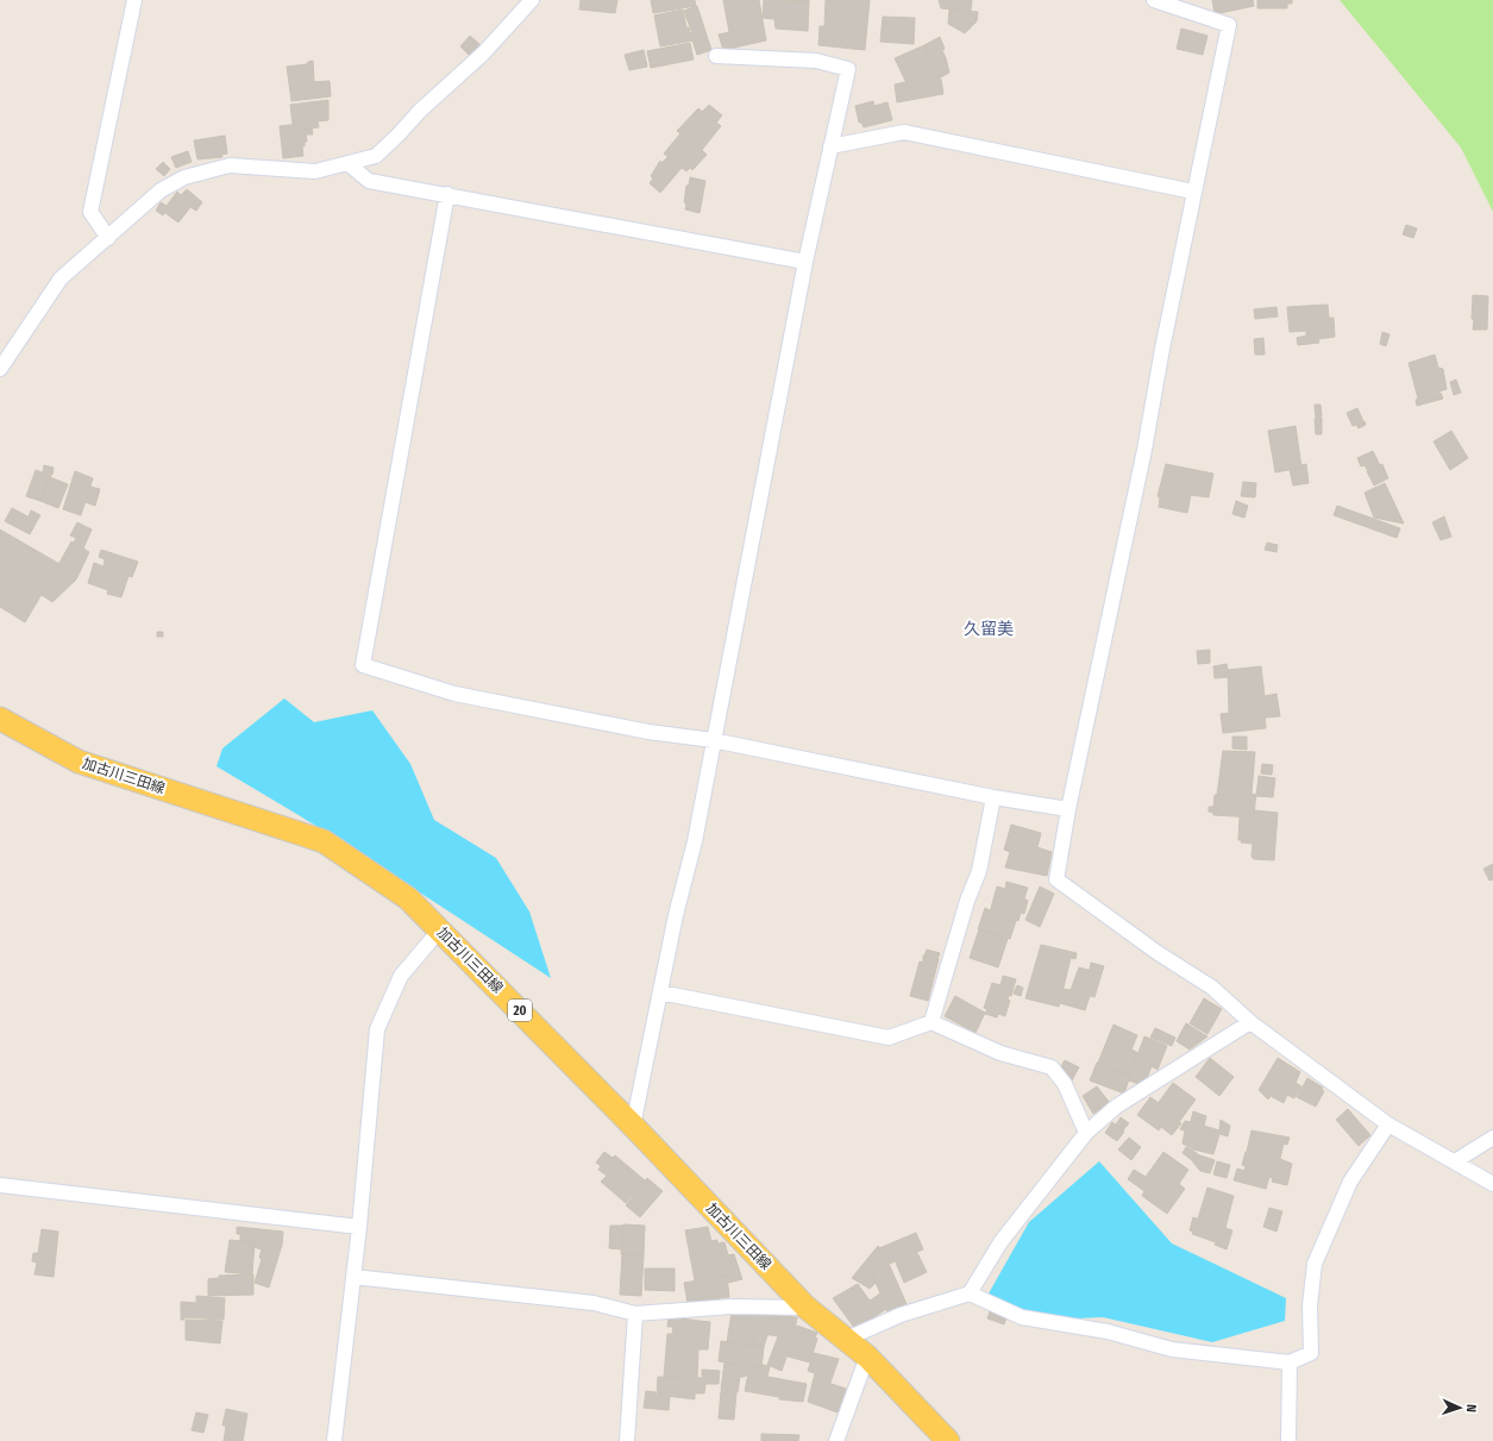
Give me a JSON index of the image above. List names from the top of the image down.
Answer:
{
  "streets": {
    "main road": ["加古川三田線", "20"]
  },
  "districts": ["久留美"],
  "north": "right"
}
